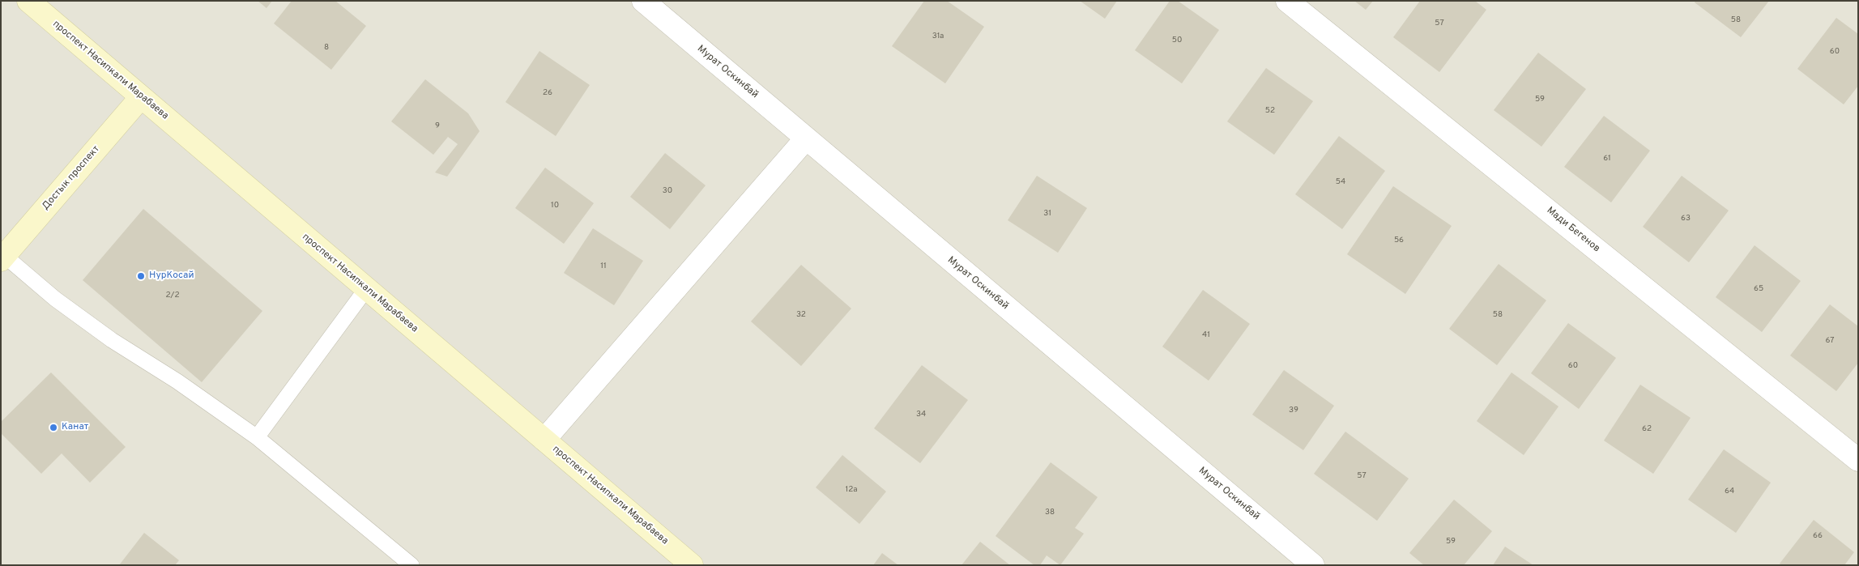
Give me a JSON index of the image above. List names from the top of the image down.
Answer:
{
  "streets": {
    "main road": ["проспект Насипкали Марабаева", "Достык проспект"],
    "street": ["Мурат Оскинбай", "Мади Бегенов"]
  },
  "crossings": [
    ["проспект Насипкали Марабаева", "Достык проспект"]
  ],
  "places": ["НурКосай", "Канат"],
  "house_numbers": [
    "58",
    "57",
    "31а",
    "50",
    "8",
    "60",
    "26",
    "59",
    "52",
    "9",
    "61",
    "54",
    "30",
    "10",
    "31",
    "63",
    "56",
    "11",
    "65",
    "2/2",
    "32",
    "58",
    "41",
    "67",
    "60",
    "39",
    "34",
    "62",
    "57",
    "12а",
    "64",
    "38",
    "66",
    "59"
  ]
}
